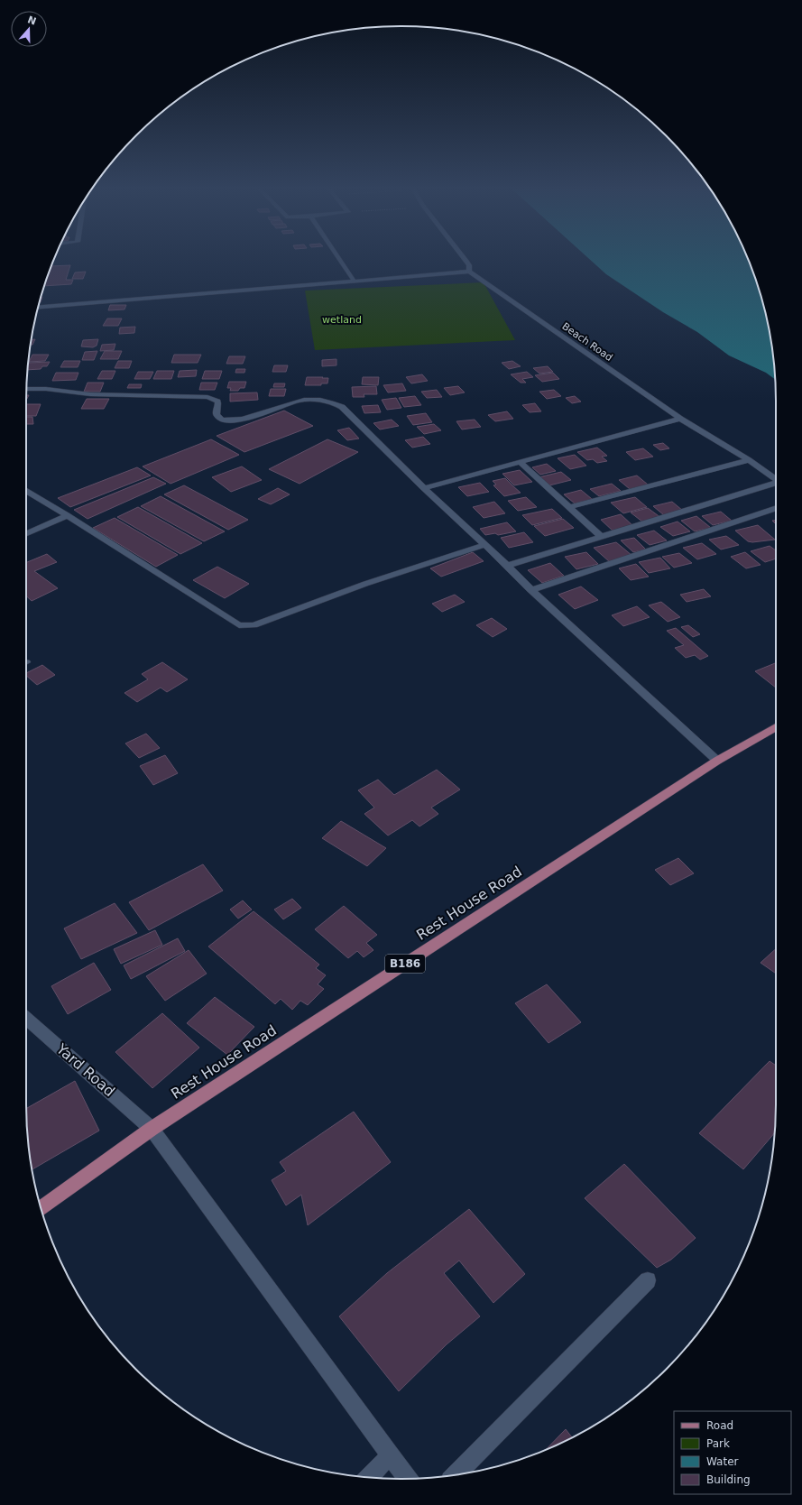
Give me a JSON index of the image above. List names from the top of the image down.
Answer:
{
  "streets": {
    "main road": ["Rest House Road", "B186"],
    "street": ["Beach Road", "Yard Road"]
  },
  "crossings": [
    ["Rest House Road", "Yard Road"]
  ],
  "parks": ["wetland"],
  "legend": [
    "Road",
    "Park",
    "Water",
    "Building"
  ],
  "north": "top"
}
